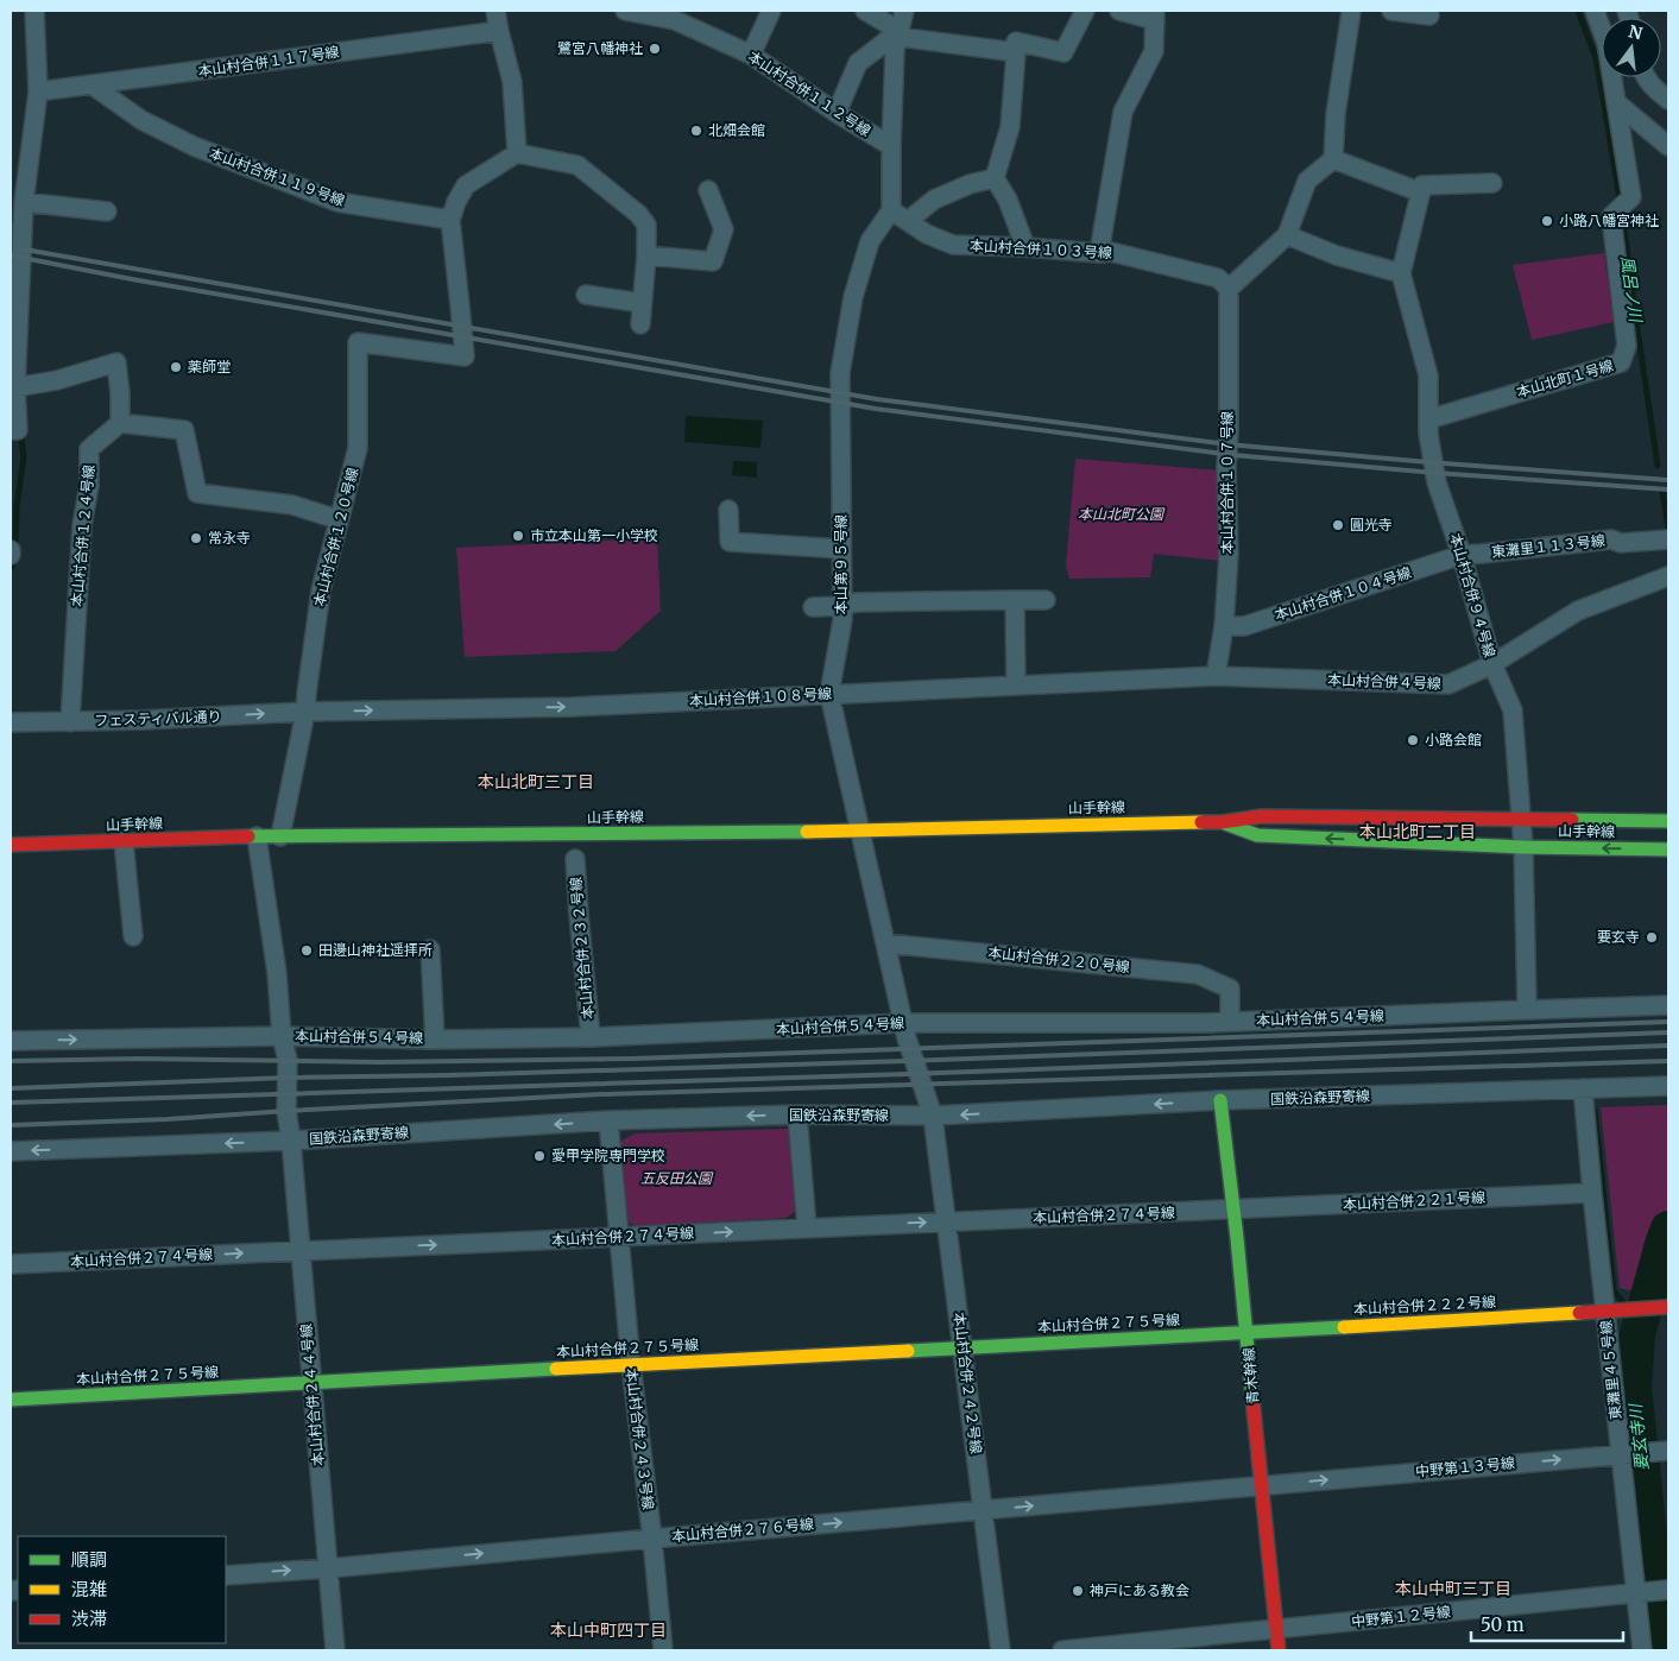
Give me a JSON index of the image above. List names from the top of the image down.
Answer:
{
  "streets": {
    "street": [
      "本山村合併１１７号線",
      "本山村合併１１２号線",
      "本山村合併１１９号線",
      "本山村合併１０３号線",
      "本山北町１号線",
      "本山村合併１０７号線",
      "本山村合併１２４号線",
      "本山村合併１２０号線",
      "東灘里１１３号線",
      "本山第９５号線",
      "本山村合併１０４号線",
      "本山村合併９４号線",
      "本山村合併４号線",
      "本山村合併１０８号線",
      "フェスティバル通り",
      "山手幹線",
      "本山村合併２３２号線",
      "本山村合併２２０号線",
      "本山村合併５４号線",
      "国鉄沿森野寄線",
      "本山村合併２２１号線",
      "本山村合併２７４号線",
      "本山村合併２２２号線",
      "本山村合併２７５号線",
      "東灘里４５号線",
      "青木幹線",
      "本山村合併２４２号線",
      "本山村合併２４４号線",
      "本山村合併２４３号線",
      "中野第１３号線",
      "本山村合併２７６号線",
      "中野第１２号線"
    ]
  },
  "crossings": [
    ["本山村合併１１７号線", "本山村合併１１９号線"],
    ["本山村合併１１９号線", "本山村合併１２０号線"],
    ["本山村合併１０３号線", "本山村合併１０７号線"],
    ["本山村合併１０３号線", "本山第９５号線"],
    ["本山北町１号線", "本山村合併９４号線"],
    ["本山村合併１０７号線", "本山村合併１０４号線"],
    ["本山村合併１０７号線", "本山村合併４号線"],
    ["本山村合併１０７号線", "本山村合併１０８号線"],
    ["本山村合併１２４号線", "フェスティバル通り"],
    ["本山村合併１２０号線", "本山村合併１０８号線"],
    ["本山村合併１２０号線", "フェスティバル通り"],
    ["本山村合併１２０号線", "山手幹線"],
    ["東灘里１１３号線", "本山村合併１０４号線"],
    ["東灘里１１３号線", "本山村合併９４号線"],
    ["本山第９５号線", "本山村合併１０８号線"],
    ["本山第９５号線", "山手幹線"],
    ["本山第９５号線", "本山村合併２２０号線"],
    ["本山第９５号線", "本山村合併５４号線"],
    ["本山第９５号線", "国鉄沿森野寄線"],
    ["本山第９５号線", "本山村合併２４２号線"],
    ["本山村合併１０４号線", "本山村合併９４号線"],
    ["本山村合併９４号線", "本山村合併４号線"],
    ["本山村合併９４号線", "山手幹線"],
    ["本山村合併９４号線", "本山村合併５４号線"],
    ["本山村合併４号線", "本山村合併１０８号線"],
    ["本山村合併１０８号線", "フェスティバル通り"],
    ["本山村合併２３２号線", "本山村合併５４号線"],
    ["本山村合併２２０号線", "本山村合併５４号線"],
    ["国鉄沿森野寄線", "東灘里４５号線"],
    ["国鉄沿森野寄線", "青木幹線"],
    ["国鉄沿森野寄線", "本山村合併２４２号線"],
    ["国鉄沿森野寄線", "本山村合併２４４号線"],
    ["国鉄沿森野寄線", "本山村合併２４３号線"],
    ["本山村合併２２１号線", "本山村合併２７４号線"],
    ["本山村合併２２１号線", "東灘里４５号線"],
    ["本山村合併２２１号線", "青木幹線"],
    ["本山村合併２７４号線", "青木幹線"],
    ["本山村合併２７４号線", "本山村合併２４２号線"],
    ["本山村合併２７４号線", "本山村合併２４４号線"],
    ["本山村合併２７４号線", "本山村合併２４３号線"],
    ["本山村合併２２２号線", "本山村合併２７５号線"],
    ["本山村合併２２２号線", "東灘里４５号線"],
    ["本山村合併２２２号線", "青木幹線"],
    ["本山村合併２７５号線", "青木幹線"],
    ["本山村合併２７５号線", "本山村合併２４２号線"],
    ["本山村合併２７５号線", "本山村合併２４４号線"],
    ["本山村合併２７５号線", "本山村合併２４３号線"],
    ["東灘里４５号線", "中野第１３号線"],
    ["東灘里４５号線", "中野第１２号線"],
    ["青木幹線", "中野第１３号線"],
    ["青木幹線", "本山村合併２７６号線"],
    ["青木幹線", "中野第１２号線"],
    ["本山村合併２４２号線", "本山村合併２７６号線"],
    ["本山村合併２４４号線", "本山村合併２７６号線"],
    ["本山村合併２４３号線", "本山村合併２７６号線"],
    ["中野第１３号線", "本山村合併２７６号線"]
  ],
  "one_way": [
    "本山村合併１０８号線",
    "フェスティバル通り",
    "国鉄沿森野寄線",
    "本山村合併２７４号線",
    "中野第１３号線",
    "本山村合併２７６号線"
  ],
  "districts": [
    "本山北町三丁目",
    "本山北町二丁目",
    "本山中町三丁目",
    "本山中町四丁目"
  ],
  "water": ["風呂ノ川", "要玄寺川"],
  "parks": ["本山北町公園", "五反田公園"],
  "places": [
    "鷺宮八幡神社",
    "北畑会館",
    "小路八幡宮神社",
    "薬師堂",
    "圓光寺",
    "市立本山第一小学校",
    "常永寺",
    "小路会館",
    "要玄寺",
    "田邊山神社遥拝所",
    "愛甲学院専門学校",
    "神戸にある教会"
  ],
  "legend": ["順調", "混雑", "渋滞"],
  "scale_bar": "50 m",
  "north": "top"
}
